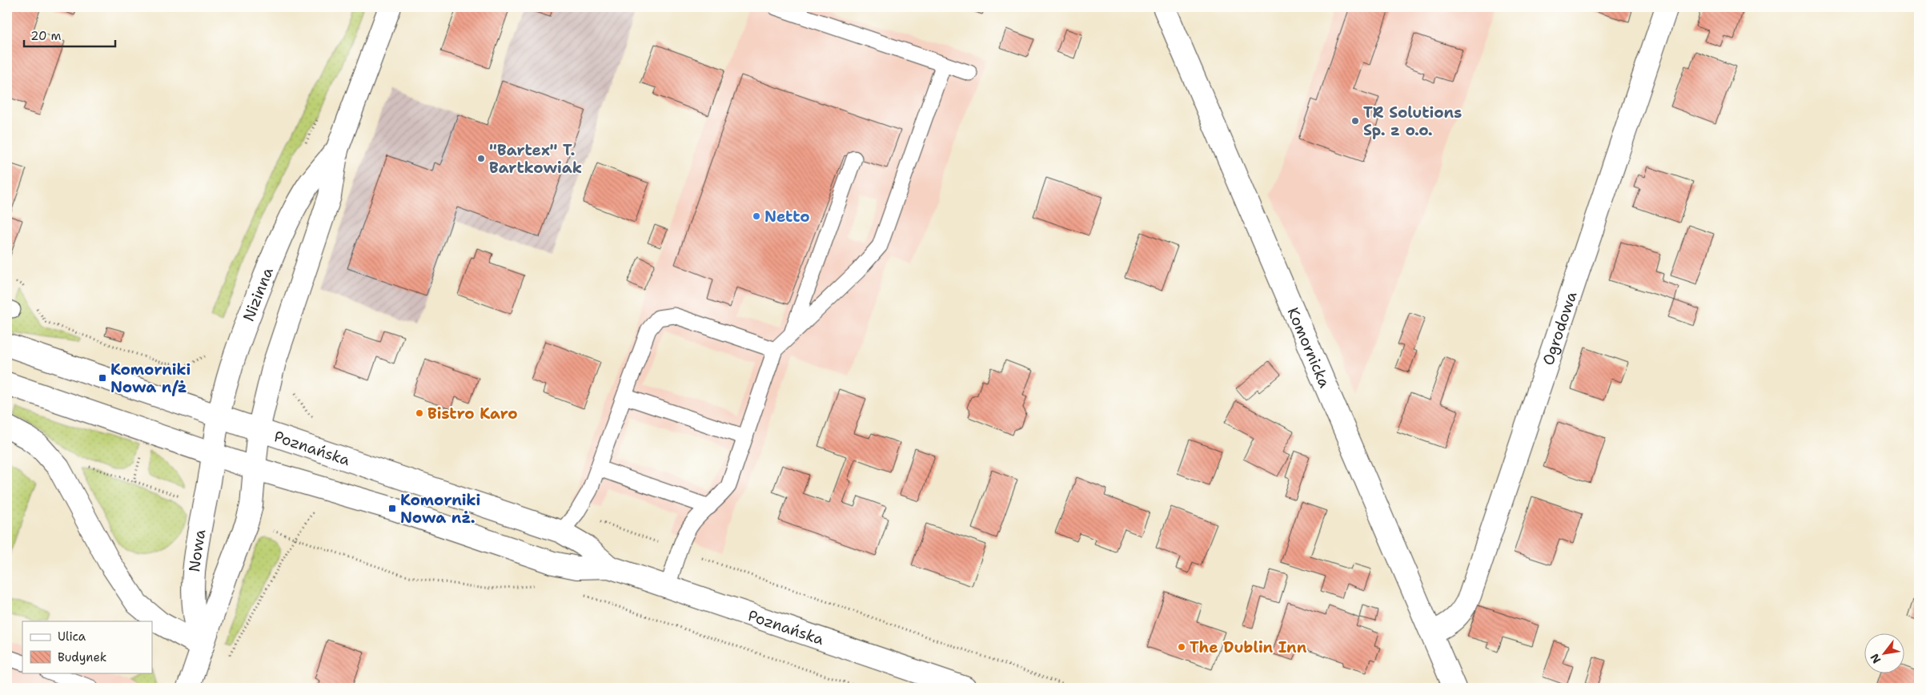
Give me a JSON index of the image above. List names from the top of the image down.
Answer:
{
  "streets": {
    "street": [
      "Nizinna",
      "Ogrodowa",
      "Komornicka",
      "Poznańska",
      "Nowa"
    ]
  },
  "crossings": [
    ["Nizinna", "Poznańska"],
    ["Nizinna", "Nowa"],
    ["Ogrodowa", "Komornicka"],
    ["Poznańska", "Nowa"]
  ],
  "places": {
    "other": [
      "TR Solutions Sp. z o.o.",
      "\"Bartex\" T. Bartkowiak",
      "Netto",
      "Bistro Karo",
      "The Dublin Inn"
    ],
    "transit": ["Komorniki Nowa n/ż", "Komorniki Nowa nż."]
  },
  "legend": ["Ulica", "Budynek"],
  "scale_bar": "20 m",
  "north": "bottom left"
}
